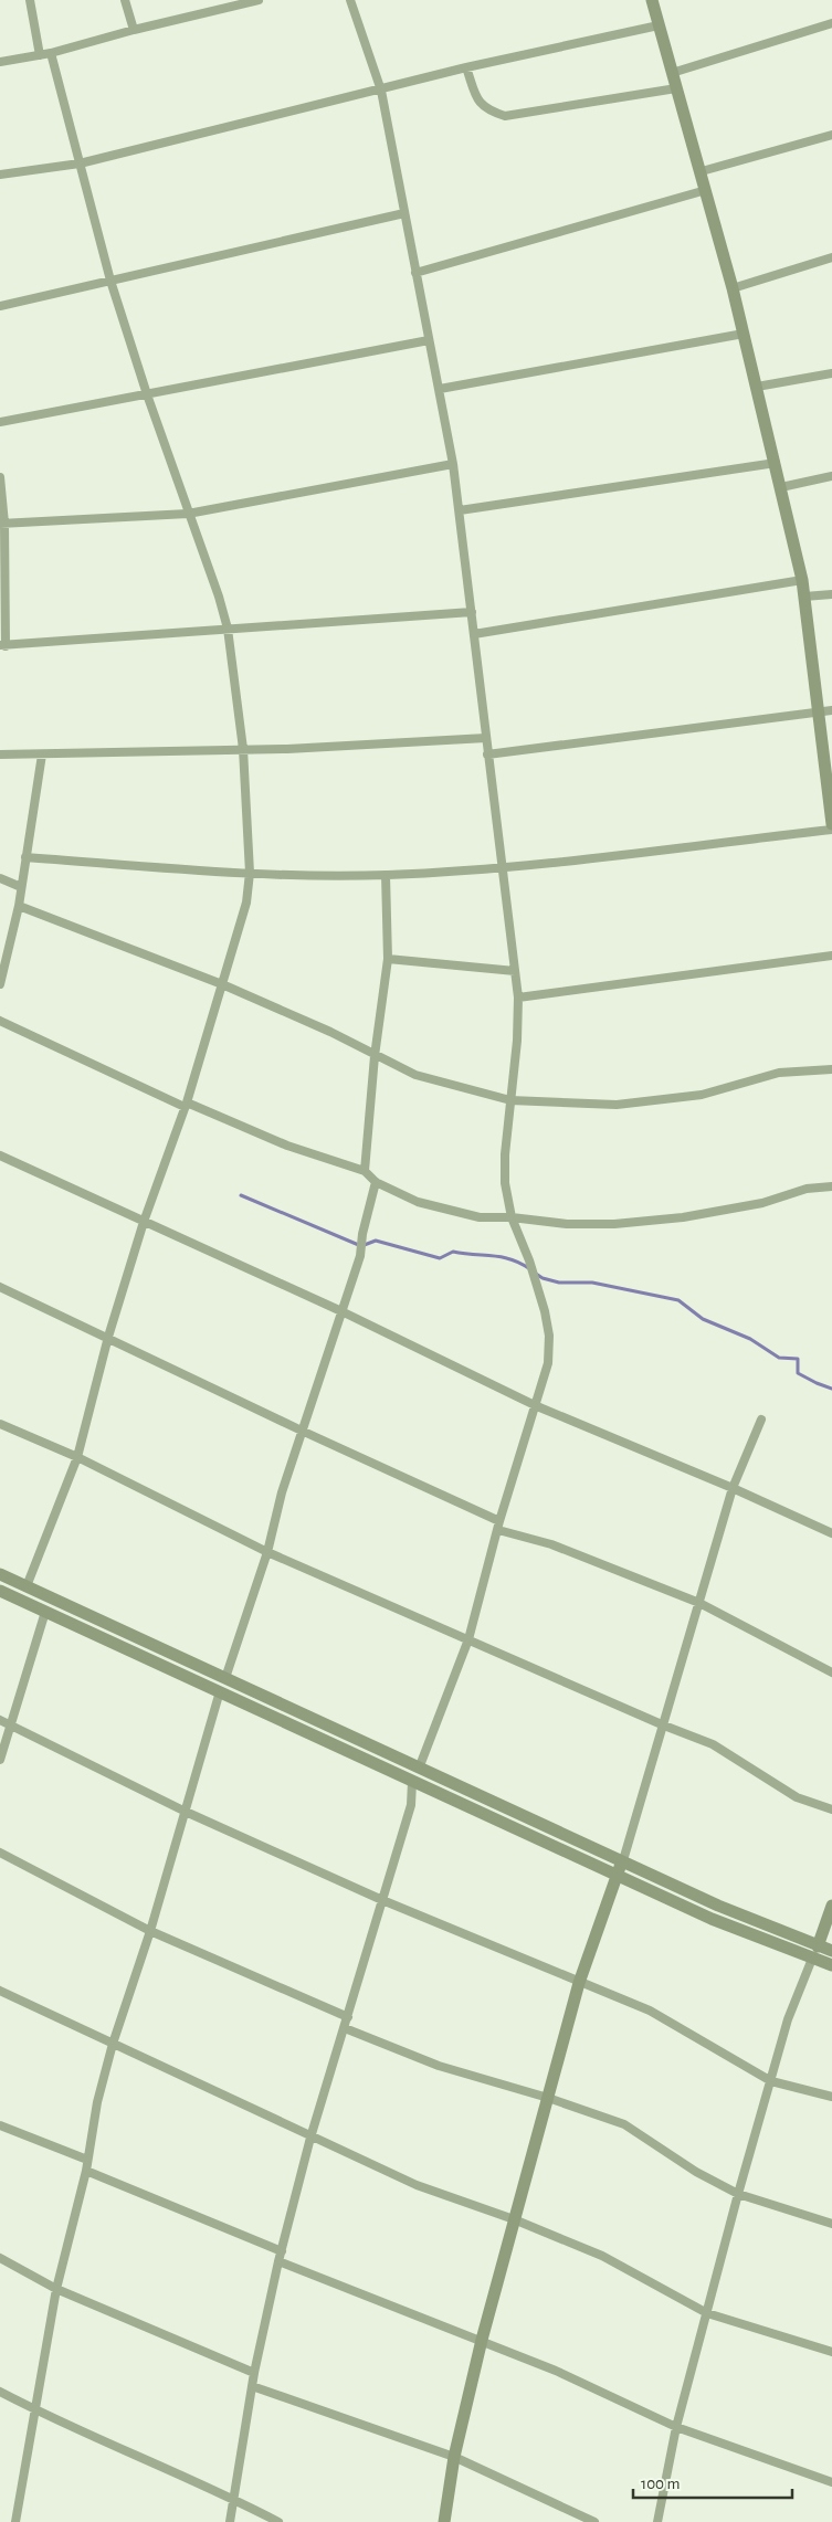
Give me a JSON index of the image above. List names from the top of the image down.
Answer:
{
  "scale_bar": "100 m"
}
